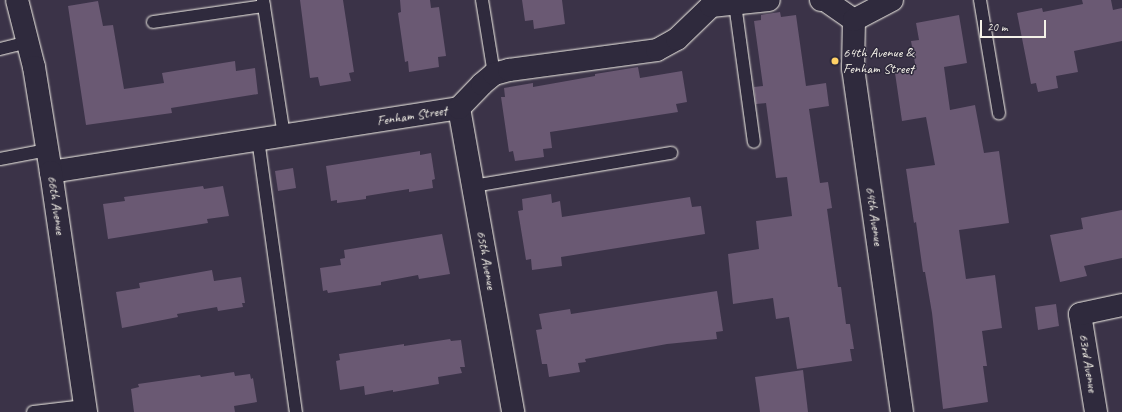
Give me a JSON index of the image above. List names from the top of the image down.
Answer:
{
  "streets": {
    "street": [
      "Fenham Street",
      "66th Avenue",
      "64th Avenue",
      "65th Avenue",
      "63rd Avenue"
    ]
  },
  "crossings": [
    ["Fenham Street", "66th Avenue"],
    ["Fenham Street", "65th Avenue"]
  ],
  "places": ["64th Avenue & Fenham Street"],
  "scale_bar": "20 m"
}
